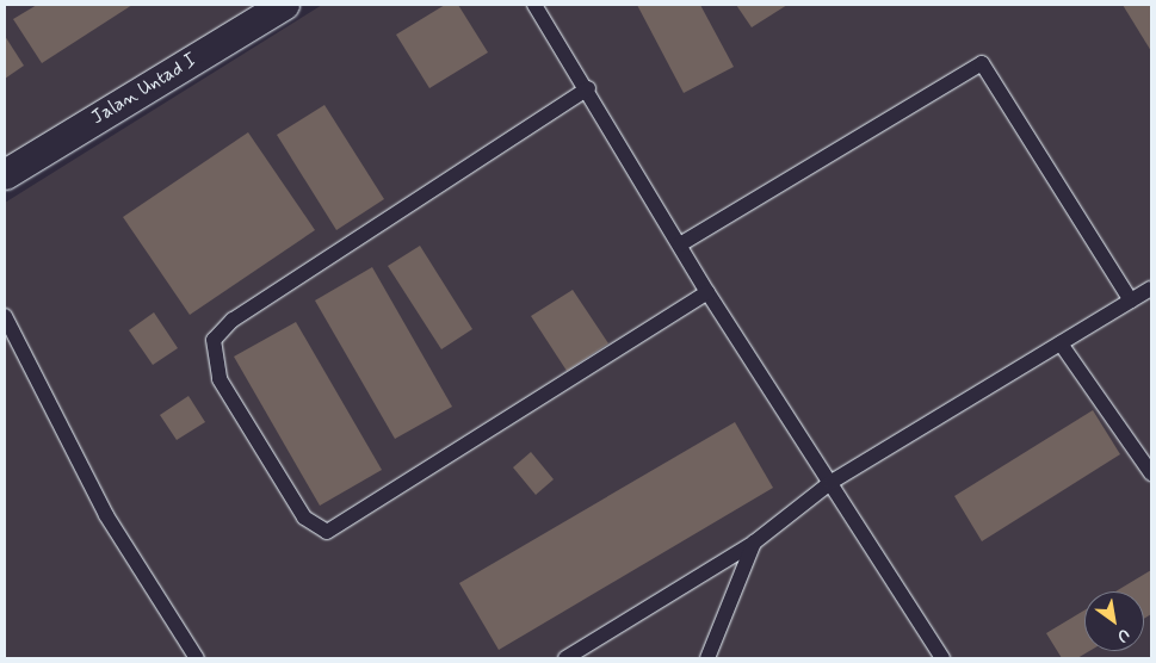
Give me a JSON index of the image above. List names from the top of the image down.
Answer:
{
  "streets": {
    "street": ["Jalan Untad I"]
  },
  "north": "bottom right"
}
